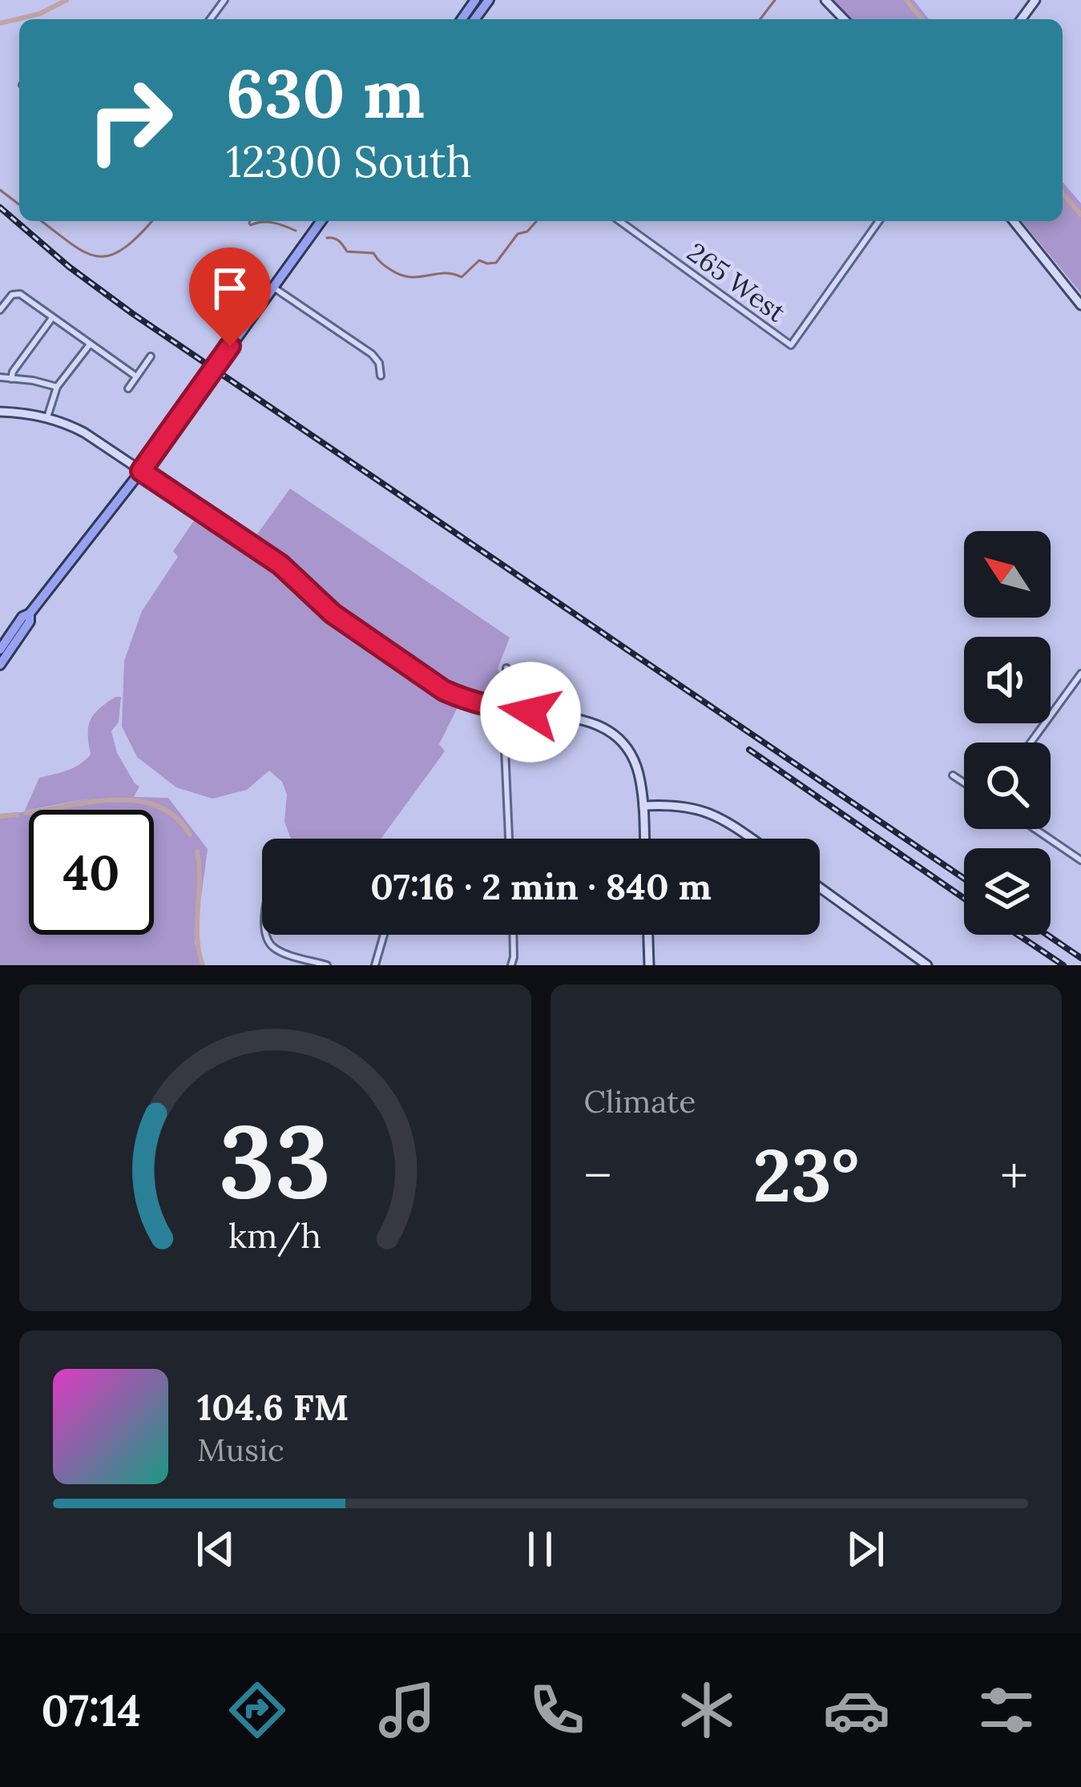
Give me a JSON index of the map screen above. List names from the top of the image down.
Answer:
{
  "streets": {
    "street": ["265 West"]
  },
  "north": "top left",
  "page": {
    "turn": ["630 m", "12300 South"],
    "limit": "40",
    "trip": "07:16 · 2 min · 840 m",
    "tile": "Climate",
    "heat": ["−", "23°", "+"],
    "song": ["104.6 FM", "Music"],
    "tabs": "07:14",
    "gauge": ["33", "km/h"]
  }
}
